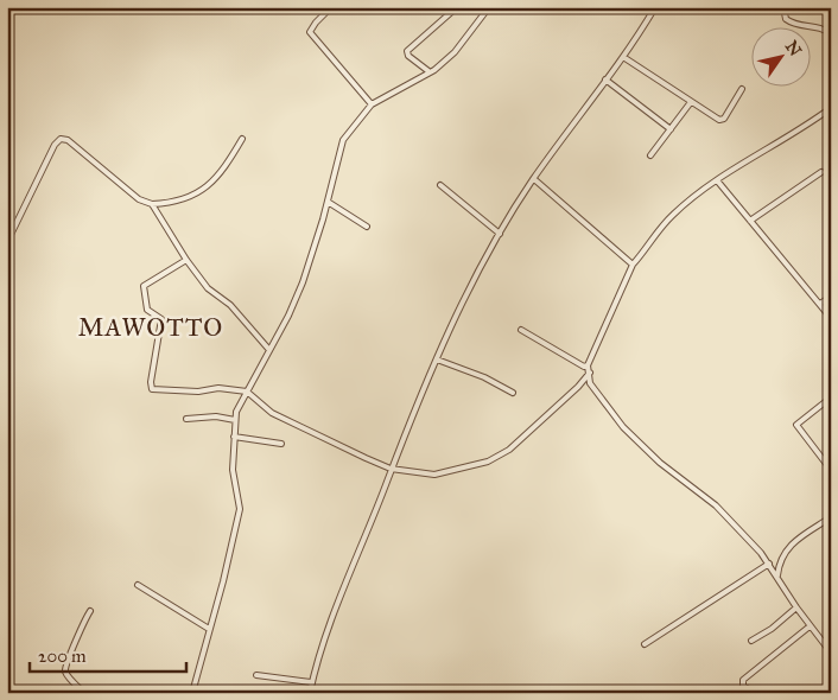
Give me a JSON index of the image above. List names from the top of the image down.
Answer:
{
  "districts": ["MAWOTTO"],
  "scale_bar": "200 m",
  "north": "top right"
}
